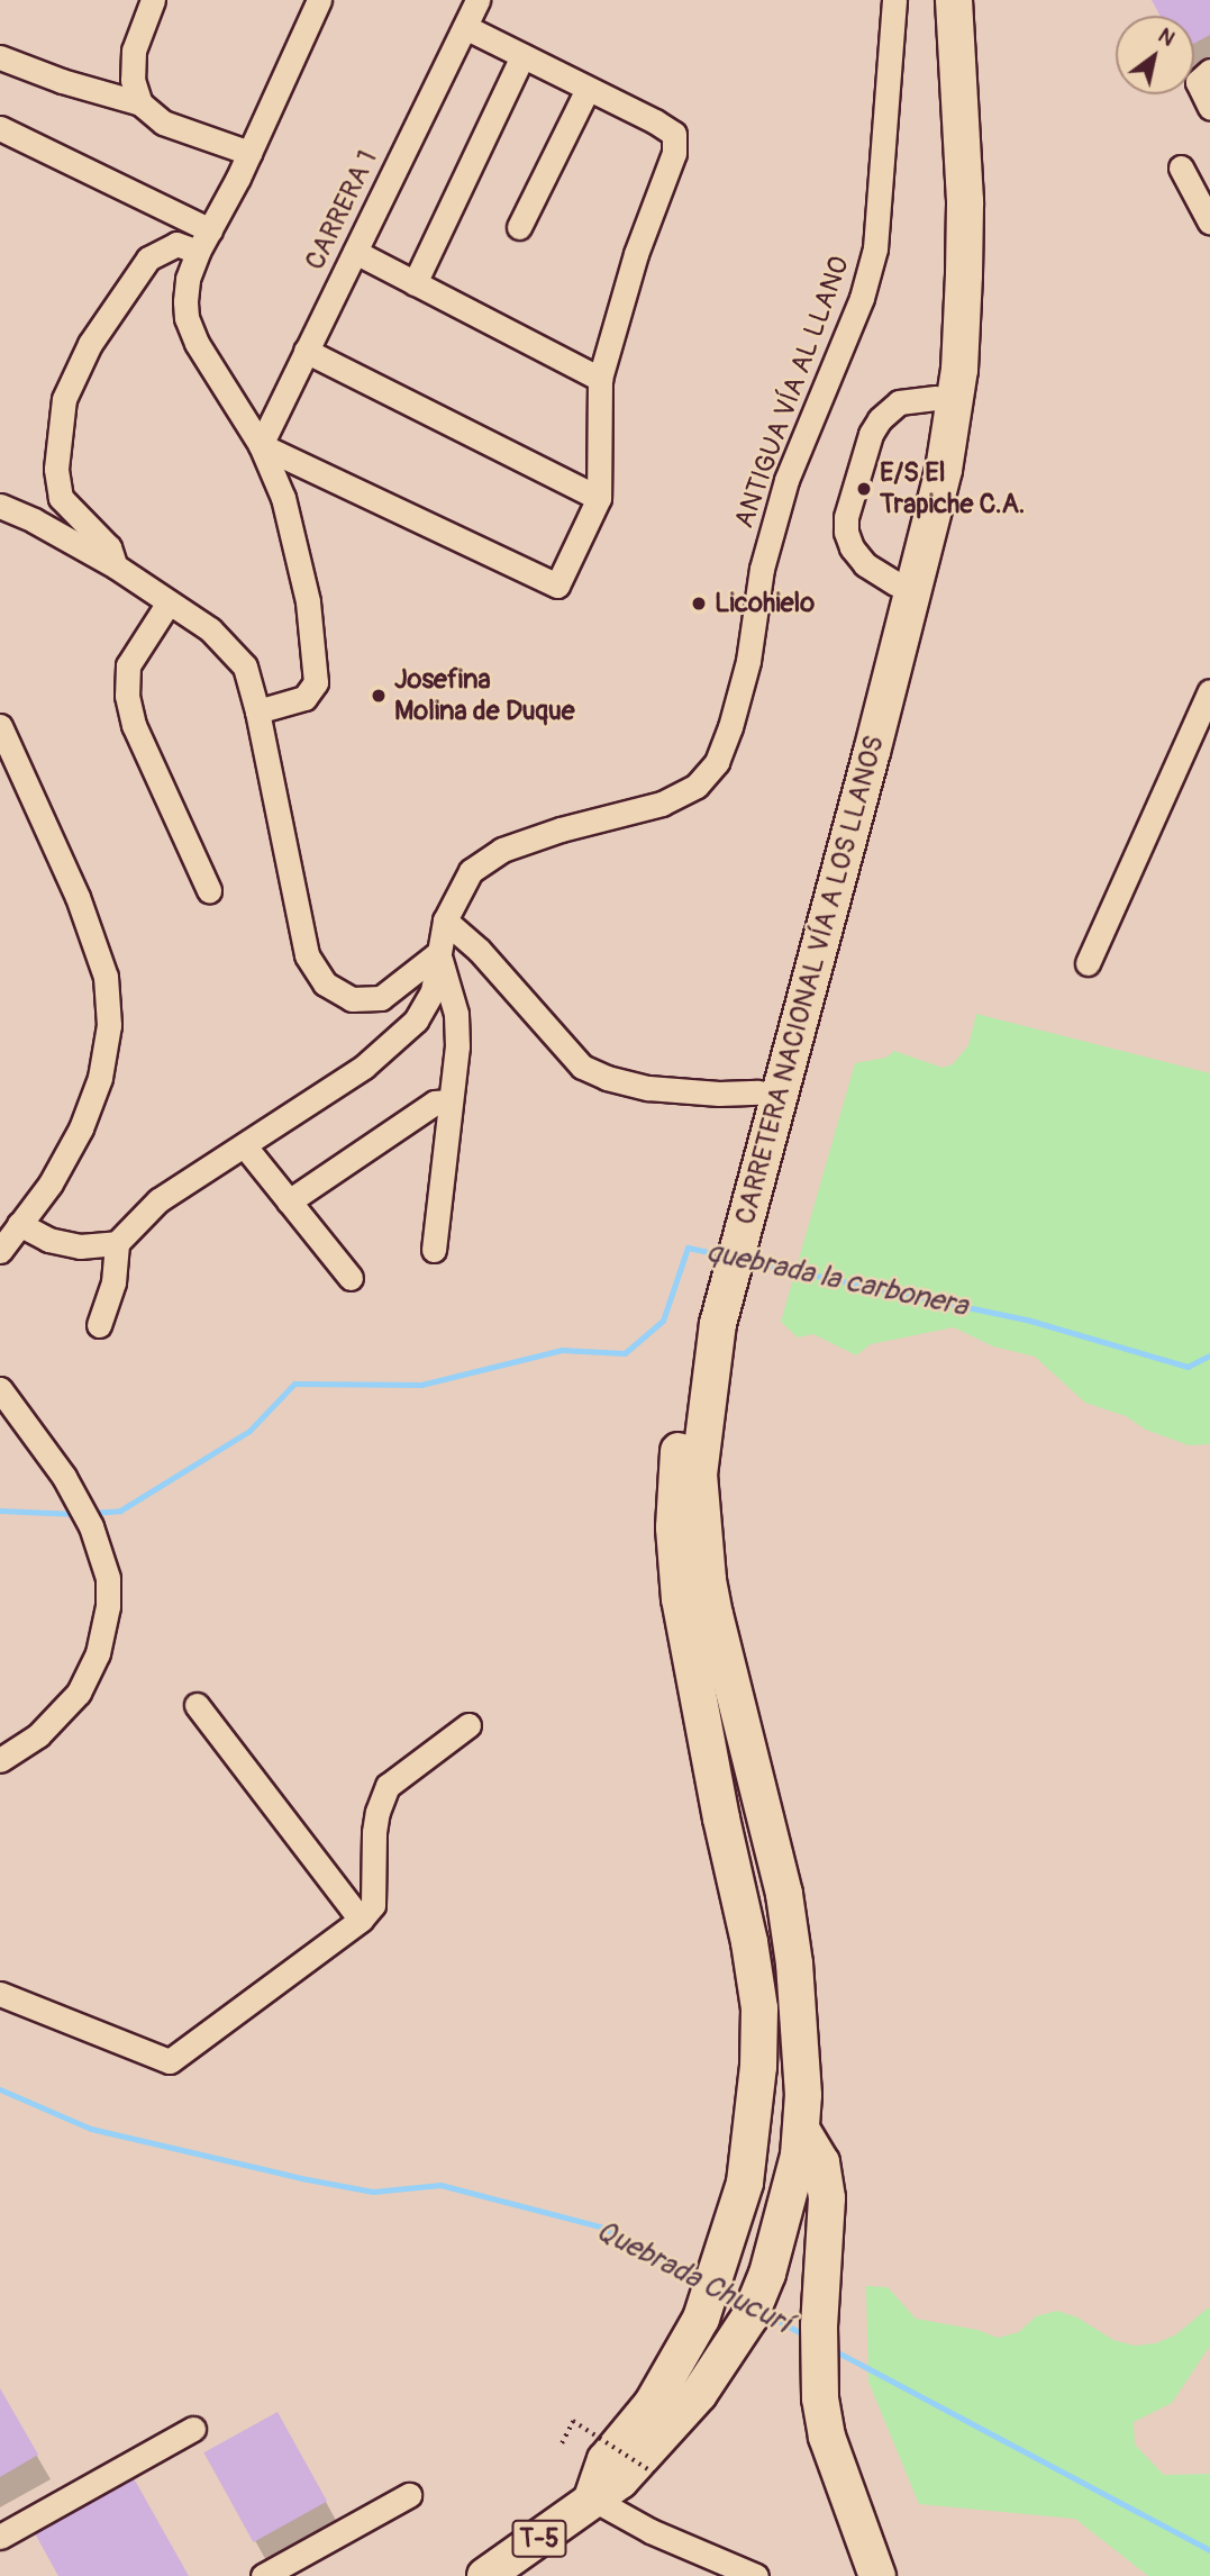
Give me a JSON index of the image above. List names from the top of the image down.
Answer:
{
  "streets": {
    "highway": ["CARRETERA NACIONAL VÍA A LOS LLANOS", "T-5"],
    "street": ["CARRERA 1", "ANTIGUA VÍA AL LLANO"]
  },
  "water": ["quebrada la carbonera", "Quebrada Chucurí"],
  "places": ["E/S El Trapiche C.A.", "Licohielo", "Josefina Molina de Duque"],
  "north": "top right"
}
